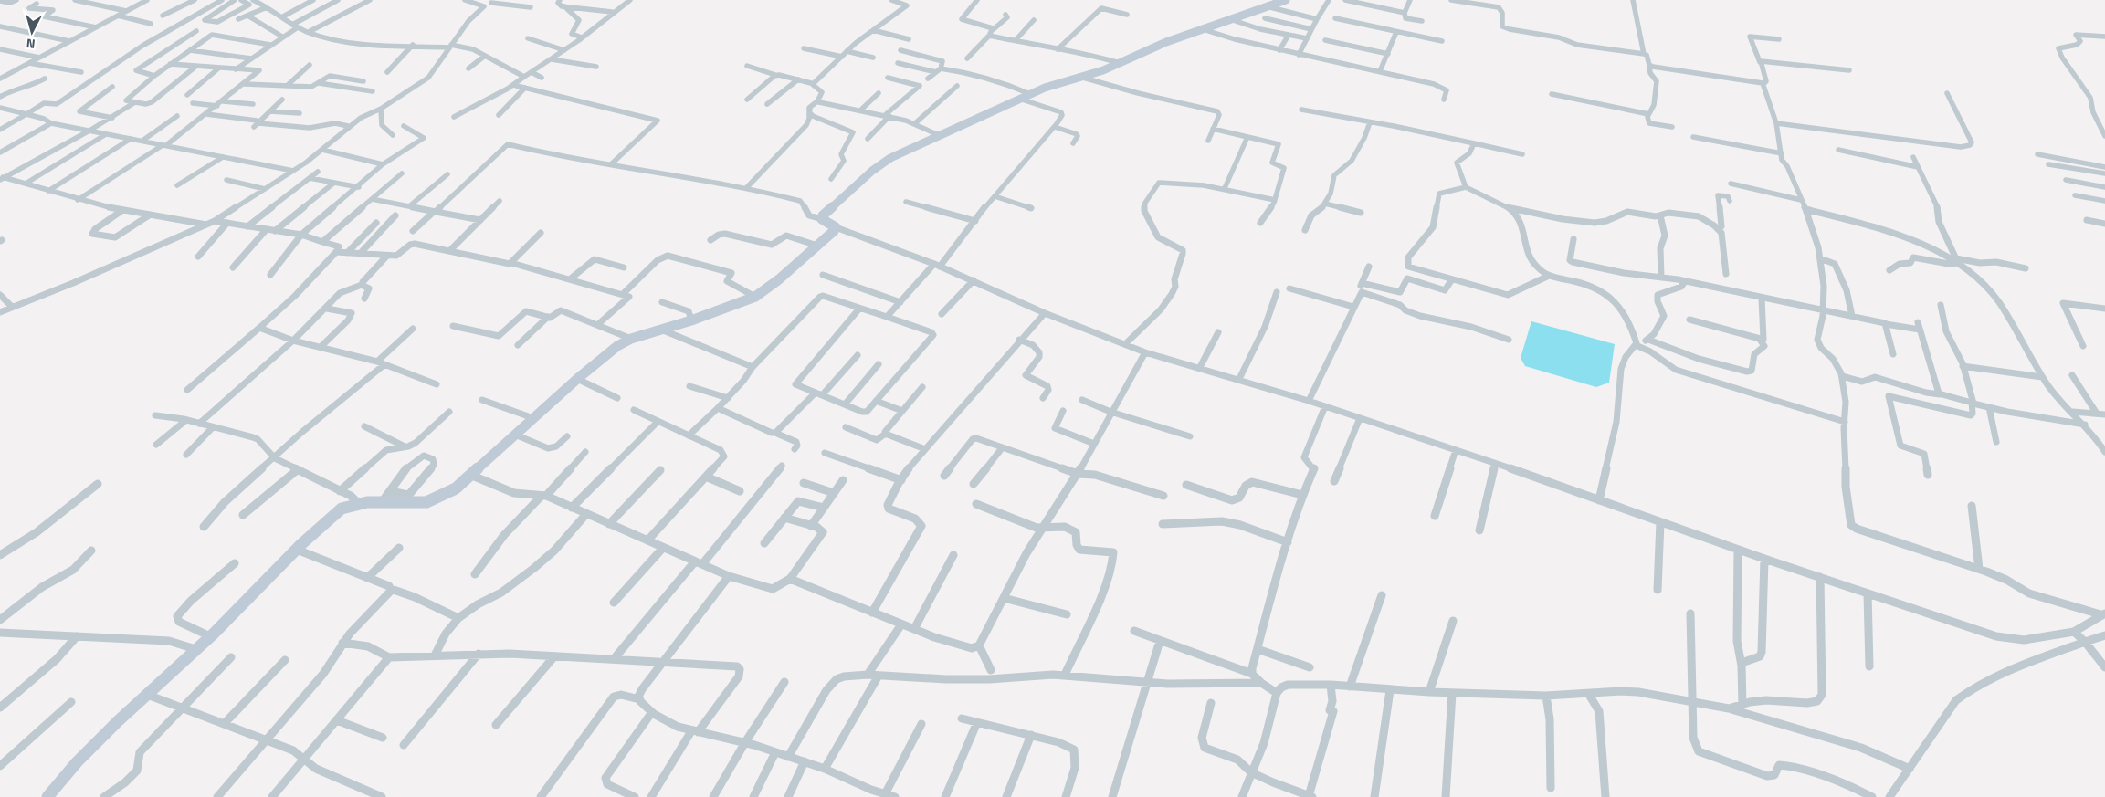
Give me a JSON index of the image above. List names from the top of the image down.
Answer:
{
  "north": "bottom"
}
